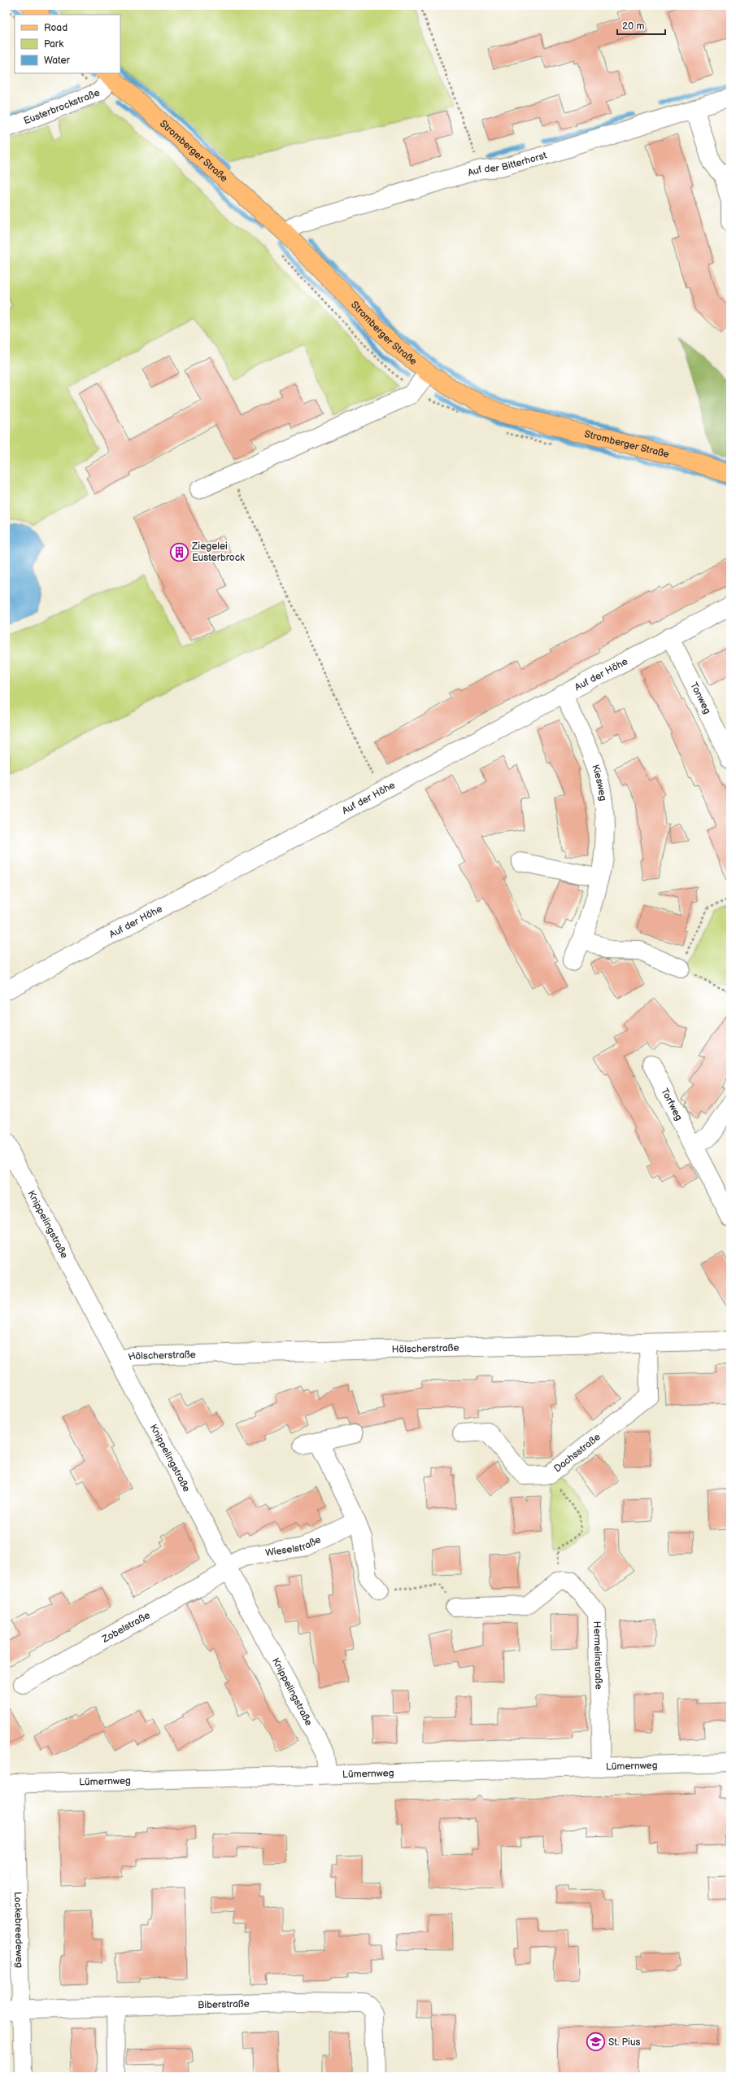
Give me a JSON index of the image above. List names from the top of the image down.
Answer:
{
  "streets": {
    "main road": ["Stromberger Straße"],
    "street": [
      "Eusterbrockstraße",
      "Auf der Bitterhorst",
      "Auf der Höhe",
      "Tonweg",
      "Kiesweg",
      "Torfweg",
      "Knippelingstraße",
      "Hölscherstraße",
      "Dachsstraße",
      "Wieselstraße",
      "Zobelstraße",
      "Hermelinstraße",
      "Lümernweg",
      "Lockebreedeweg",
      "Biberstraße"
    ]
  },
  "crossings": [
    ["Eusterbrockstraße", "Stromberger Straße"],
    ["Stromberger Straße", "Auf der Bitterhorst"],
    ["Auf der Höhe", "Tonweg"],
    ["Auf der Höhe", "Kiesweg"],
    ["Knippelingstraße", "Hölscherstraße"],
    ["Knippelingstraße", "Wieselstraße"],
    ["Knippelingstraße", "Zobelstraße"],
    ["Knippelingstraße", "Lümernweg"],
    ["Hölscherstraße", "Dachsstraße"],
    ["Wieselstraße", "Zobelstraße"],
    ["Hermelinstraße", "Lümernweg"],
    ["Lümernweg", "Lockebreedeweg"],
    ["Lockebreedeweg", "Biberstraße"]
  ],
  "places": {
    "building": ["Ziegelei Eusterbrock"],
    "school or university": ["St. Pius"]
  },
  "legend": ["Road", "Park", "Water"],
  "scale_bar": "20 m"
}
